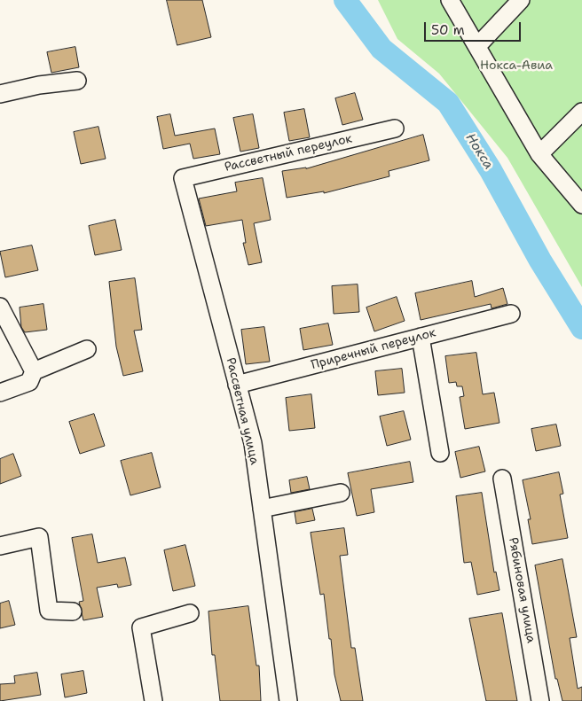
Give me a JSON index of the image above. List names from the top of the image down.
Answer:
{
  "streets": {
    "street": [
      "Рассветный переулок",
      "Приречный переулок",
      "Рассветная улица",
      "Рябиновая улица"
    ]
  },
  "crossings": [
    ["Рассветный переулок", "Рассветная улица"],
    ["Приречный переулок", "Рассветная улица"]
  ],
  "water": ["Нокса"],
  "parks": ["Нокса-Авиа"],
  "scale_bar": "50 m"
}
